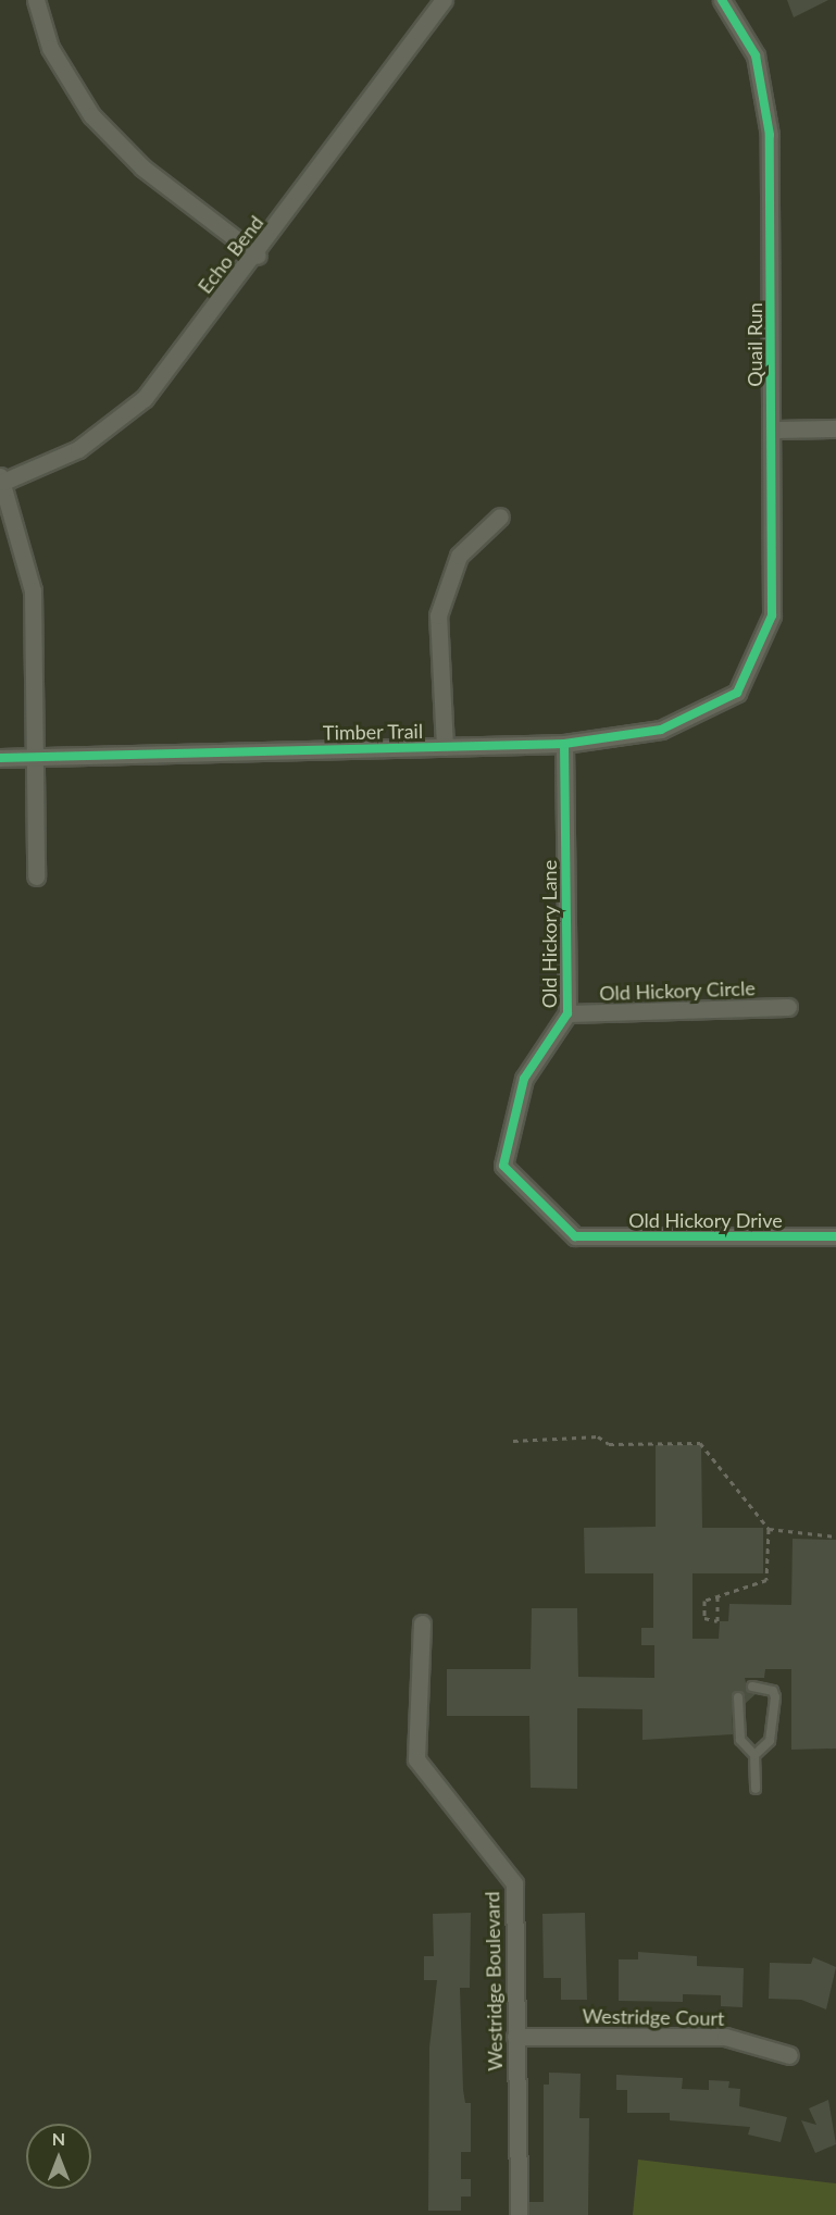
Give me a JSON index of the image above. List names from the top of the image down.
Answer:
{
  "streets": {
    "street": [
      "Echo Bend",
      "Quail Run",
      "Timber Trail",
      "Old Hickory Lane",
      "Old Hickory Circle",
      "Old Hickory Drive",
      "Westridge Boulevard",
      "Westridge Court"
    ]
  },
  "crossings": [
    ["Quail Run", "Timber Trail"],
    ["Timber Trail", "Old Hickory Lane"],
    ["Old Hickory Lane", "Old Hickory Circle"],
    ["Old Hickory Lane", "Old Hickory Drive"],
    ["Westridge Boulevard", "Westridge Court"]
  ],
  "north": "top"
}
